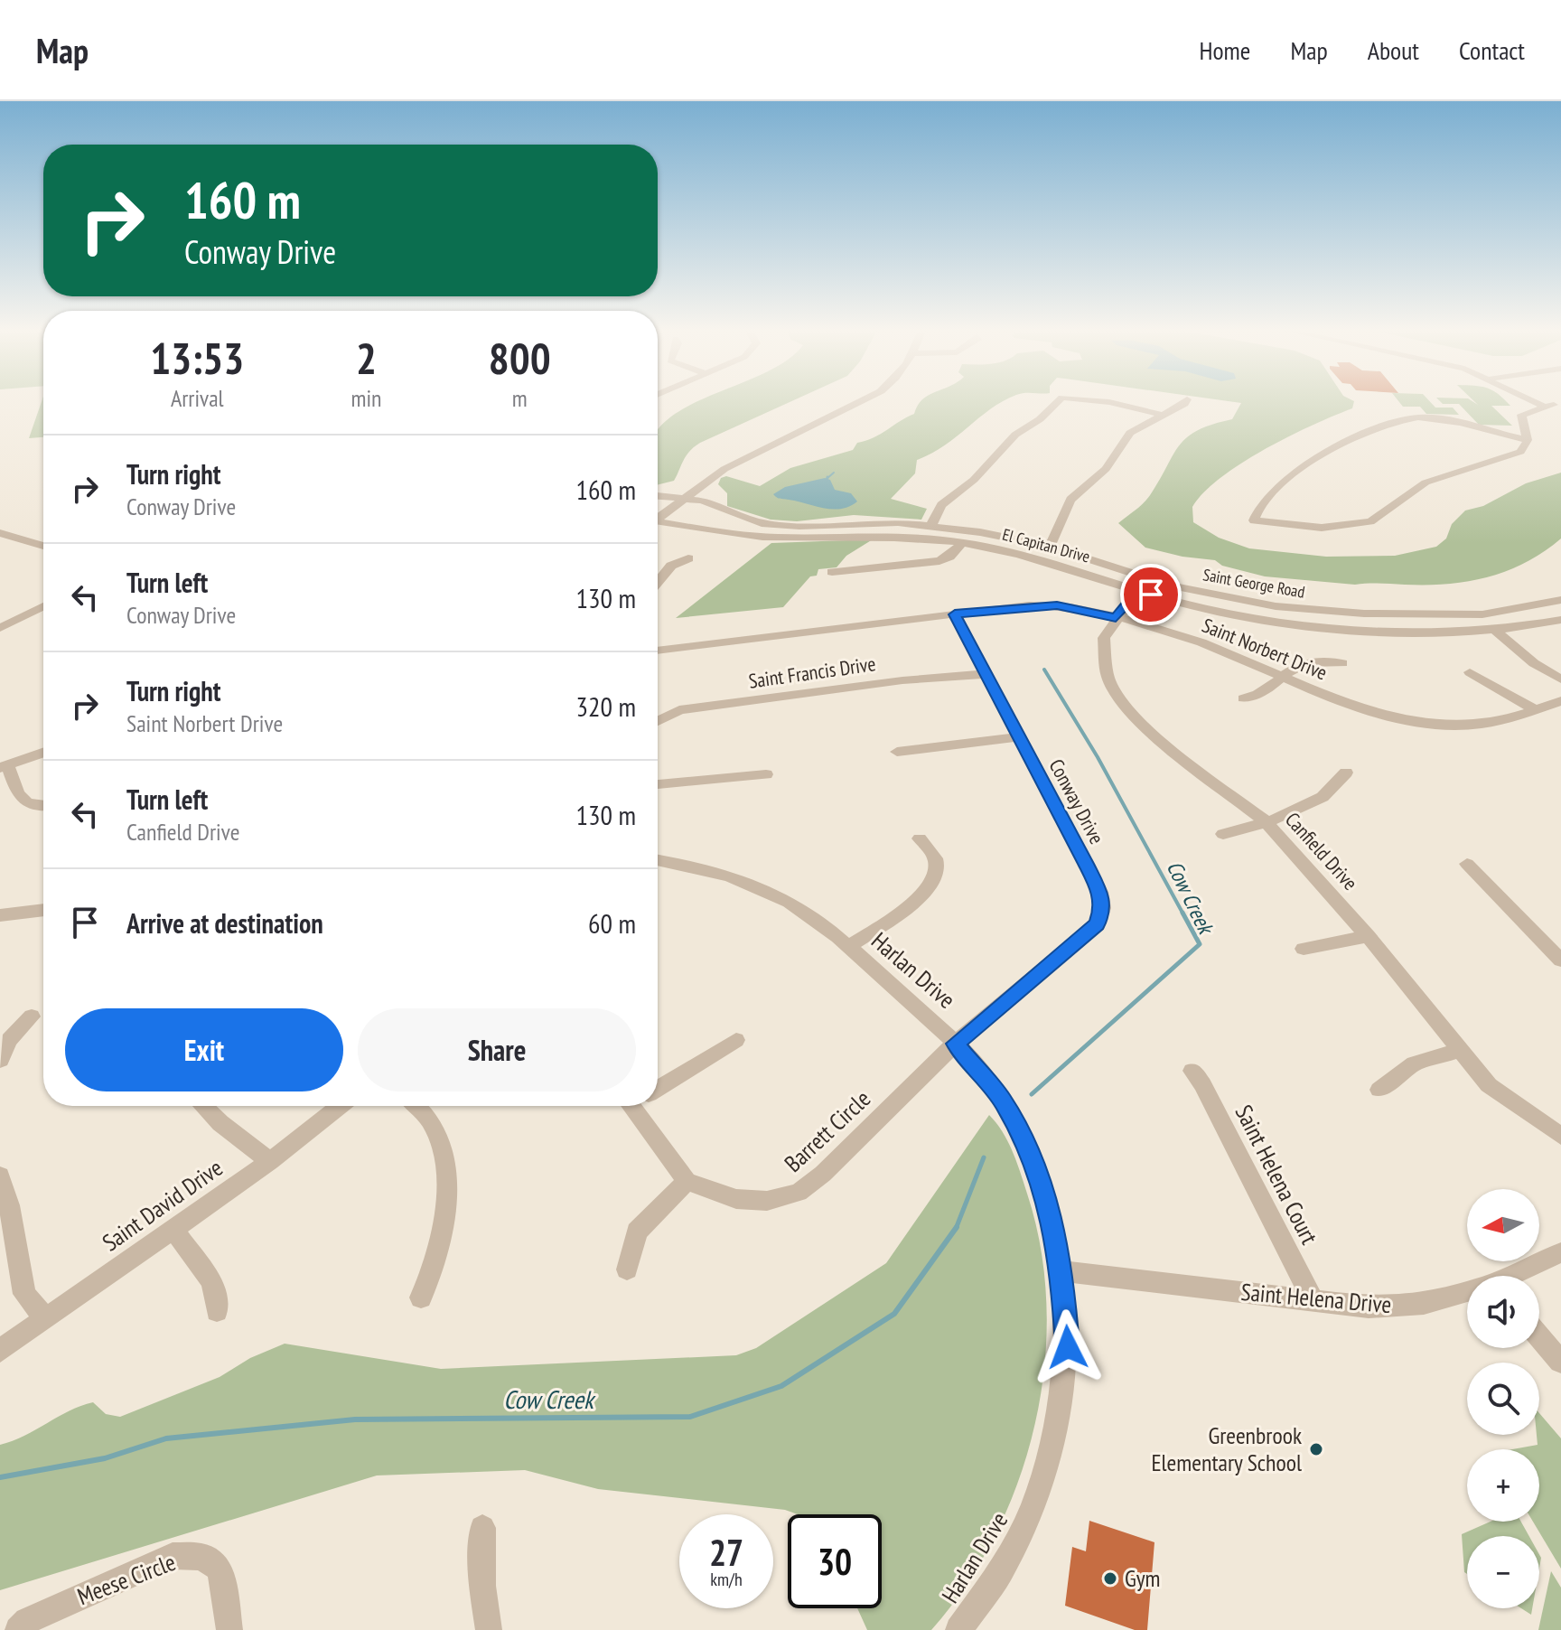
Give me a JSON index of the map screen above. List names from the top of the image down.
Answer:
{
  "streets": {
    "street": [
      "El Capitan Drive",
      "Saint George Road",
      "Saint Norbert Drive",
      "Saint Francis Drive",
      "Conway Drive",
      "Canfield Drive",
      "Harlan Drive",
      "Barrett Circle",
      "Saint Helena Court",
      "Saint David Drive",
      "Saint Helena Drive",
      "Meese Circle"
    ]
  },
  "crossings": [
    ["El Capitan Drive", "Canfield Drive"],
    ["Saint Norbert Drive", "Conway Drive"],
    ["Saint Norbert Drive", "Canfield Drive"],
    ["Saint Francis Drive", "Conway Drive"],
    ["Conway Drive", "Harlan Drive"],
    ["Conway Drive", "Barrett Circle"],
    ["Harlan Drive", "Barrett Circle"],
    ["Harlan Drive", "Saint Helena Drive"],
    ["Saint Helena Court", "Saint Helena Drive"]
  ],
  "water": ["Cow Creek"],
  "places": ["Greenbrook Elementary School", "Gym"],
  "north": "left",
  "page": {
    "header": "Map",
    "nav": [
      "Home",
      "Map",
      "About",
      "Contact"
    ],
    "turn": ["160 m", "Conway Drive"],
    "eta": [
      "13:53",
      "Arrival",
      "2",
      "min",
      "800",
      "m"
    ],
    "list": [
      {
        "name": "Turn right",
        "note": "Conway Drive",
        "value": "160 m"
      },
      {
        "name": "Turn left",
        "note": "Conway Drive",
        "value": "130 m"
      },
      {
        "name": "Turn right",
        "note": "Saint Norbert Drive",
        "value": "320 m"
      },
      {
        "name": "Turn left",
        "note": "Canfield Drive",
        "value": "130 m"
      },
      {
        "name": "Arrive at destination",
        "value": "60 m"
      }
    ],
    "buttons": ["Exit", "Share"],
    "map_buttons": ["+", "−"],
    "speed": "27 km/h",
    "limit": "30"
  }
}
